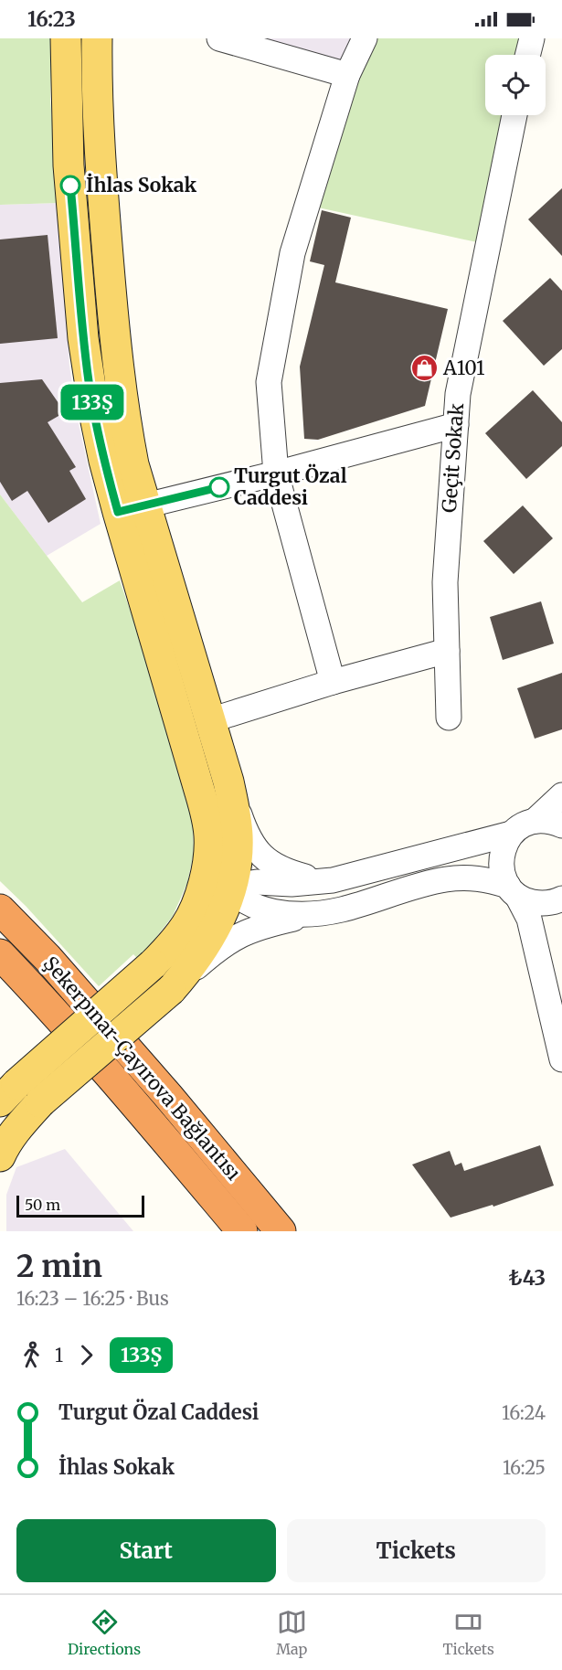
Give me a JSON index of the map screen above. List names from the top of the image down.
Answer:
{
  "streets": {
    "highway": ["Şekerpınar-Çayırova Bağlantısı"],
    "street": ["Geçit Sokak"]
  },
  "places": {
    "other": ["İhlas Sokak", "Turgut Özal Caddesi"],
    "shop": ["A101"]
  },
  "lines": ["bus line 133Ş"],
  "scale_bar": "50 m",
  "page": {
    "status": "16:23",
    "on_map": "133Ş",
    "scale": "50 m",
    "heading": ["2 min", "16:23 – 16:25 · Bus", "₺43"],
    "legs": ["1", "133Ş"],
    "list": [
      {
        "name": "Turgut Özal Caddesi",
        "value": "16:24"
      },
      {
        "name": "İhlas Sokak",
        "value": "16:25"
      }
    ],
    "buttons": ["Start", "Tickets"],
    "tabs": ["Directions", "Map", "Tickets"]
  }
}
